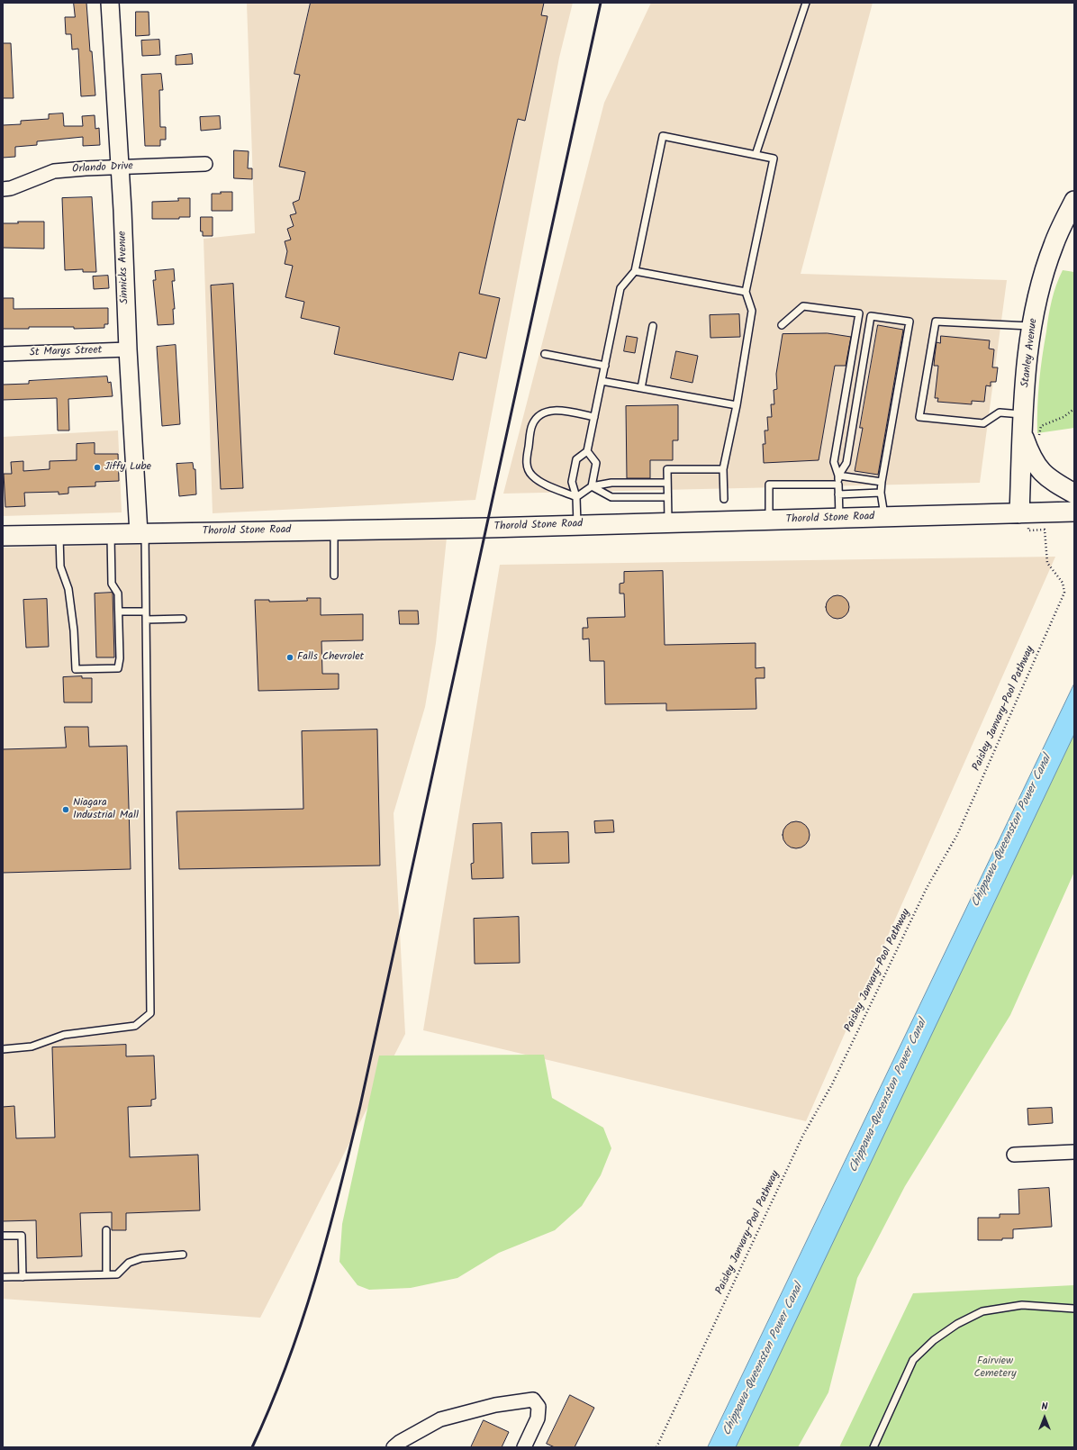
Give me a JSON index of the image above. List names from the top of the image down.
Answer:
{
  "streets": {
    "main road": ["Stanley Avenue", "Thorold Stone Road"],
    "street": ["Orlando Drive", "Sinnicks Avenue", "St Marys Street"],
    "path": ["Paisley Janvary-Pool Pathway"]
  },
  "crossings": [
    ["Orlando Drive", "Sinnicks Avenue"],
    ["Sinnicks Avenue", "St Marys Street"],
    ["Sinnicks Avenue", "Thorold Stone Road"],
    ["Stanley Avenue", "Thorold Stone Road"],
    ["Stanley Avenue", "Paisley Janvary-Pool Pathway"],
    ["Thorold Stone Road", "Paisley Janvary-Pool Pathway"]
  ],
  "water": ["Chippawa-Queenston Power Canal"],
  "parks": ["Fairview Cemetery"],
  "places": ["Jiffy Lube", "Falls Chevrolet", "Niagara Industrial Mall"],
  "north": "top"
}
